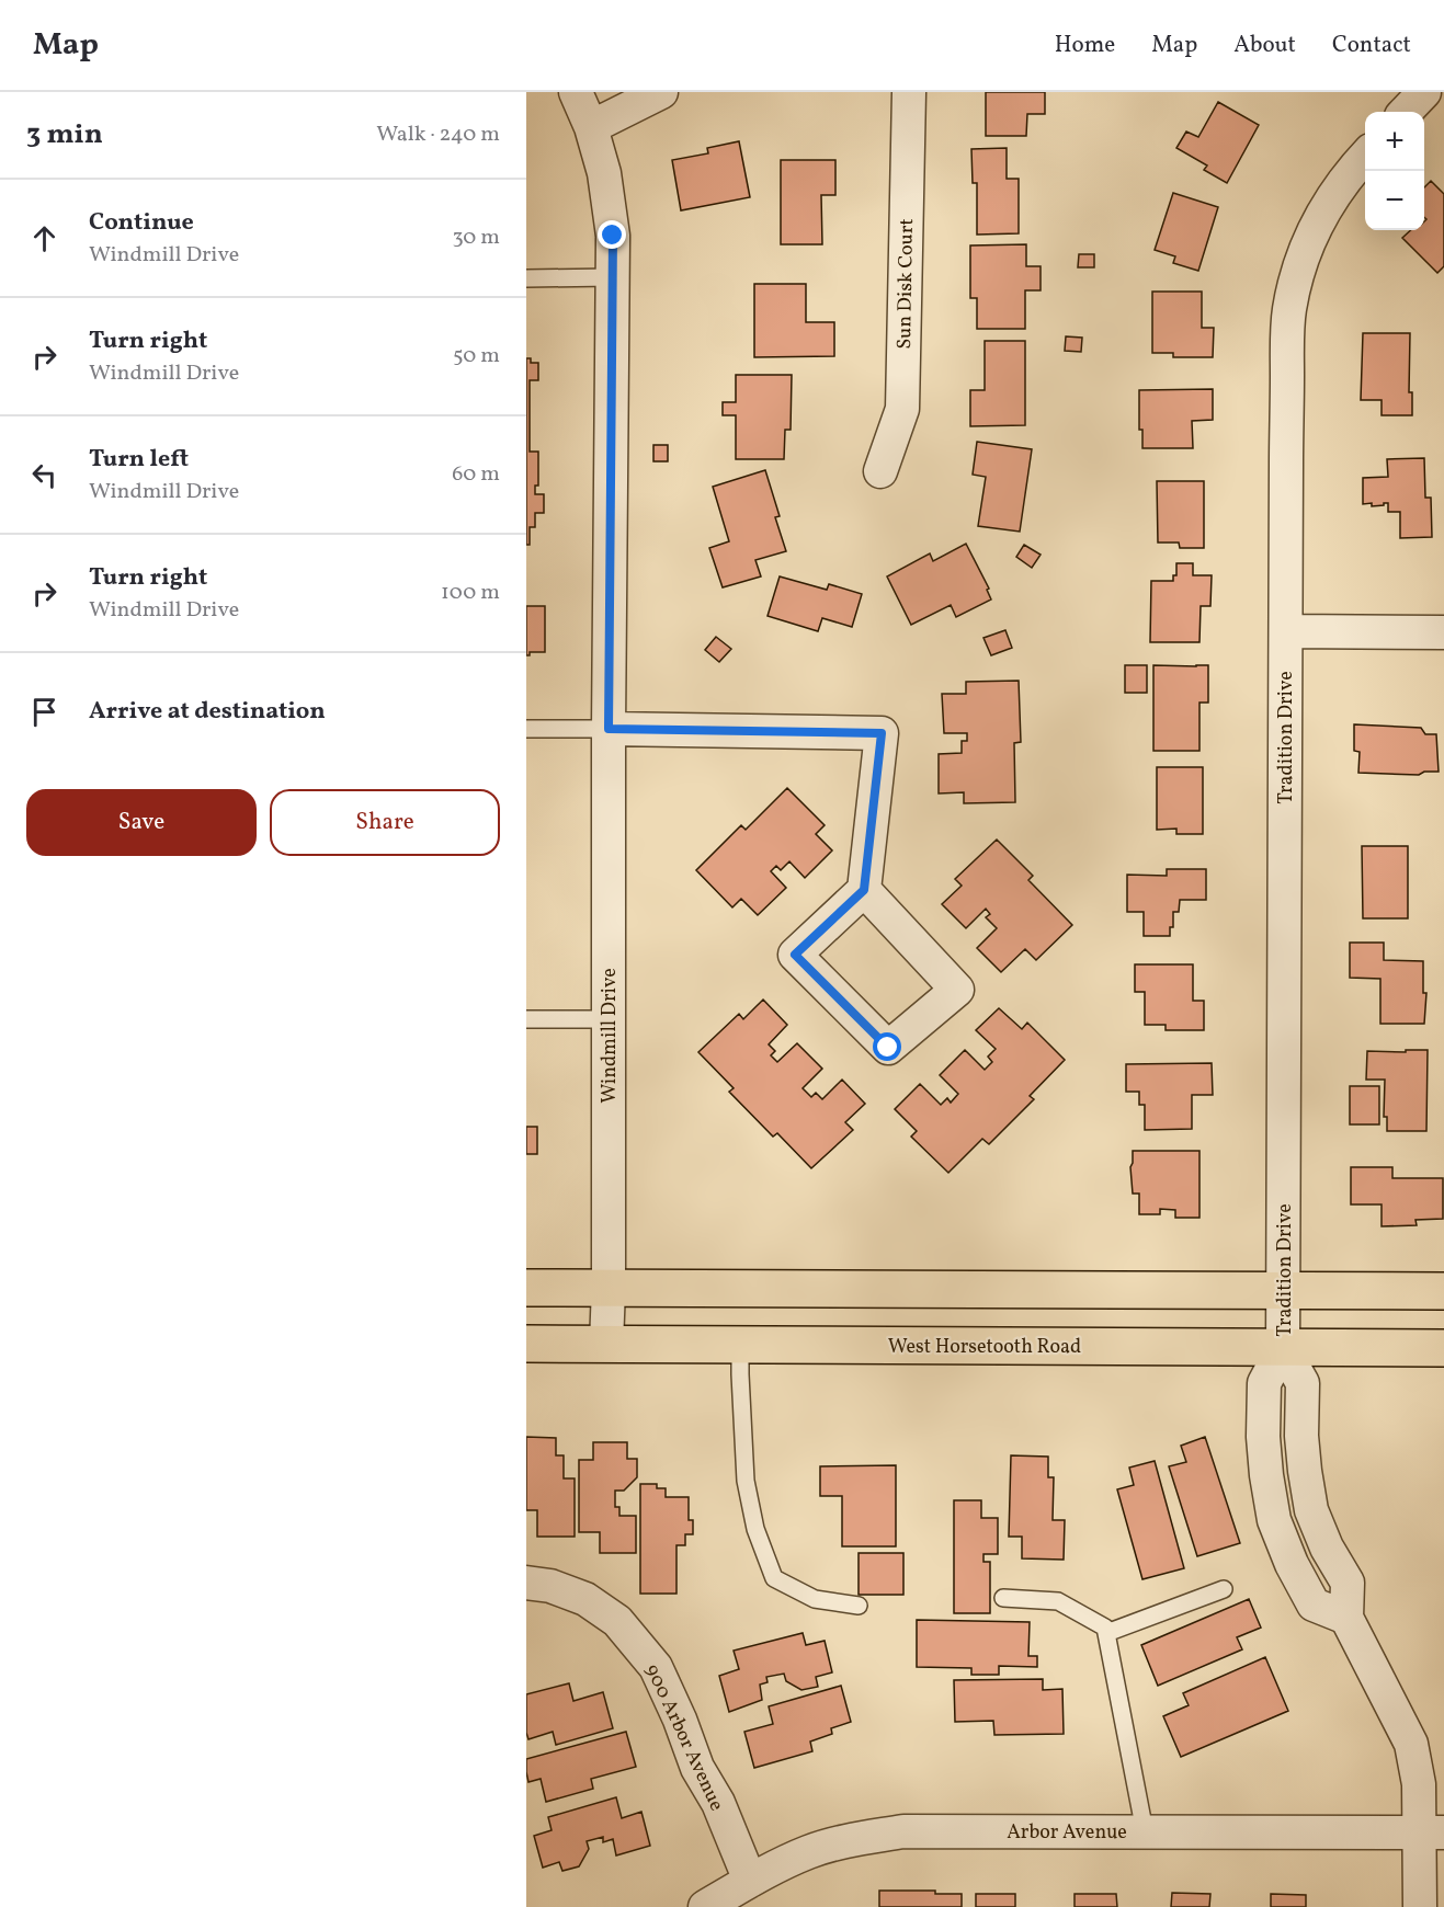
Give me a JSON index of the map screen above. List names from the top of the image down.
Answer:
{
  "streets": {
    "main road": ["West Horsetooth Road"],
    "street": [
      "Sun Disk Court",
      "Tradition Drive",
      "Windmill Drive",
      "900 Arbor Avenue",
      "Arbor Avenue"
    ]
  },
  "crossings": [
    ["Tradition Drive", "West Horsetooth Road"],
    ["Tradition Drive", "Arbor Avenue"],
    ["Windmill Drive", "West Horsetooth Road"],
    ["900 Arbor Avenue", "Arbor Avenue"]
  ],
  "page": {
    "header": "Map",
    "nav": [
      "Home",
      "Map",
      "About",
      "Contact"
    ],
    "heading": ["3 min", "Walk · 240 m"],
    "map_buttons": ["+", "−"],
    "list": [
      ["Continue", "Windmill Drive", "30 m"],
      ["Turn right", "Windmill Drive", "50 m"],
      ["Turn left", "Windmill Drive", "60 m"],
      ["Turn right", "Windmill Drive", "100 m"],
      "Arrive at destination"
    ],
    "buttons": ["Save", "Share"]
  }
}
